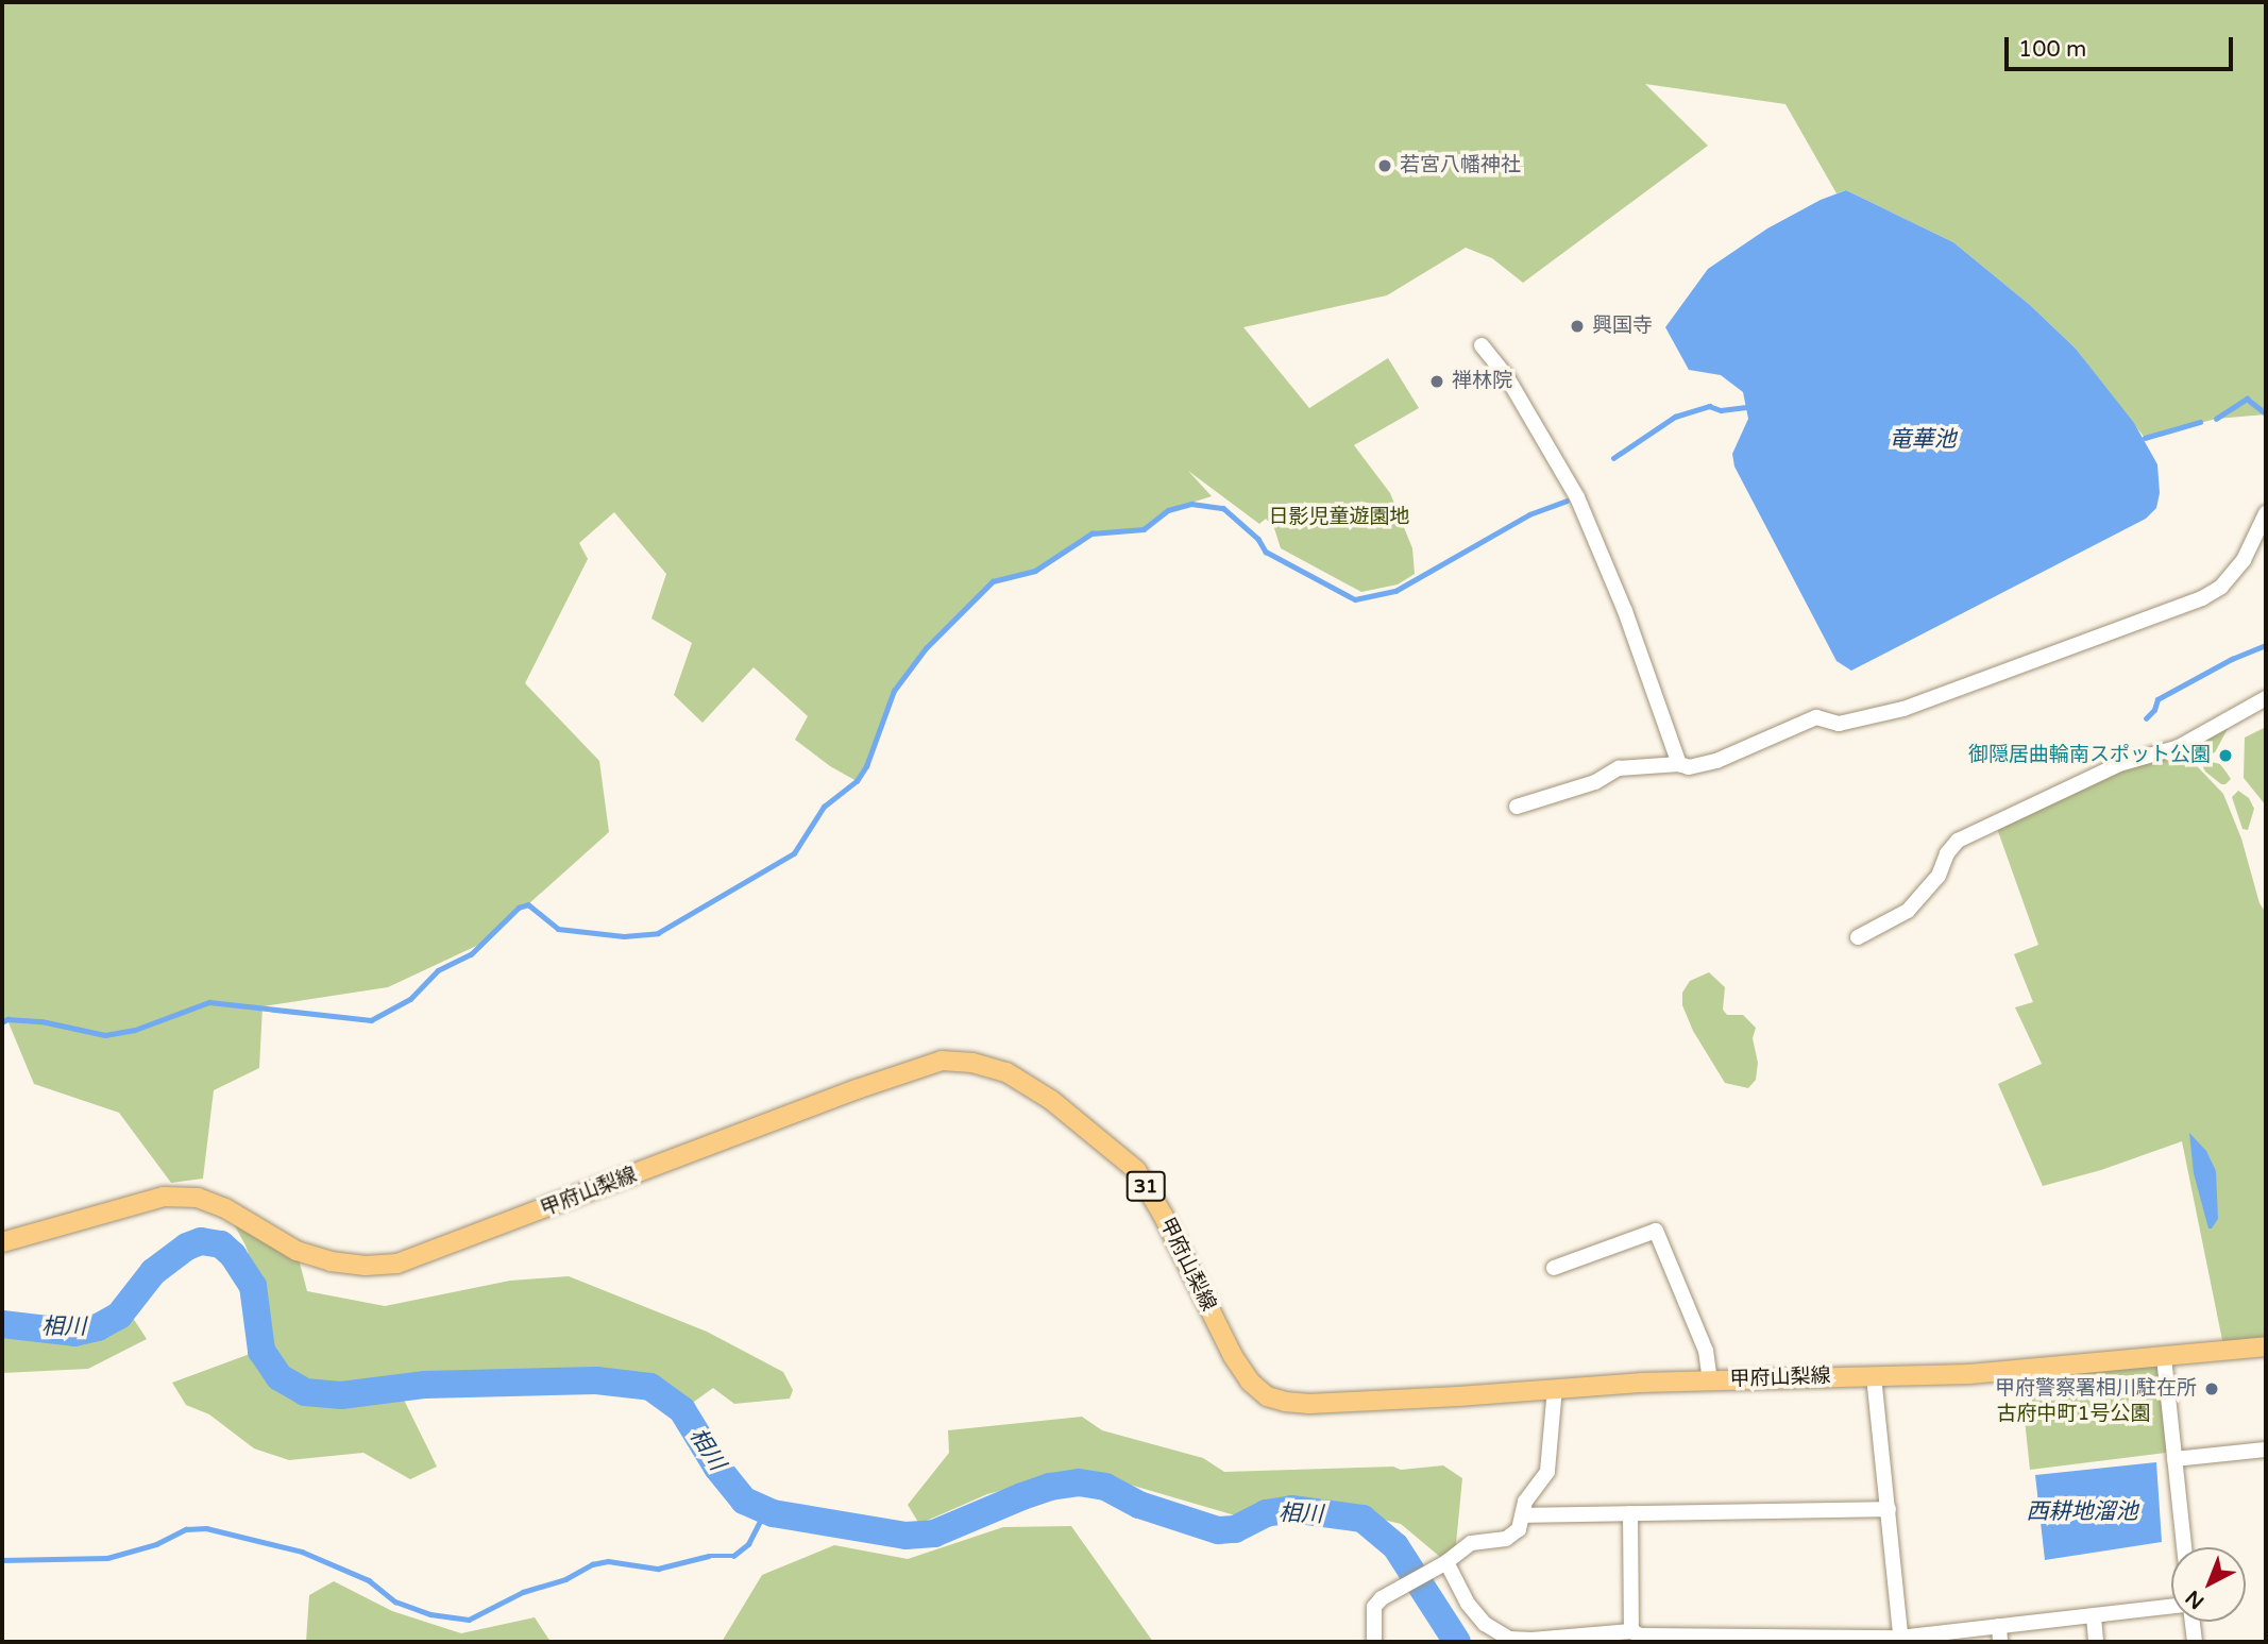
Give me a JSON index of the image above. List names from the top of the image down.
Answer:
{
  "streets": {
    "main road": ["31", "甲府山梨線"]
  },
  "water": ["竜華池", "相川", "西耕地溜池"],
  "parks": ["日影児童遊園地", "古府中町1号公園"],
  "places": [
    "若宮八幡神社",
    "興国寺",
    "禅林院",
    "御隠居曲輪南スポット公園",
    "甲府警察署相川駐在所"
  ],
  "scale_bar": "100 m",
  "north": "bottom left"
}
